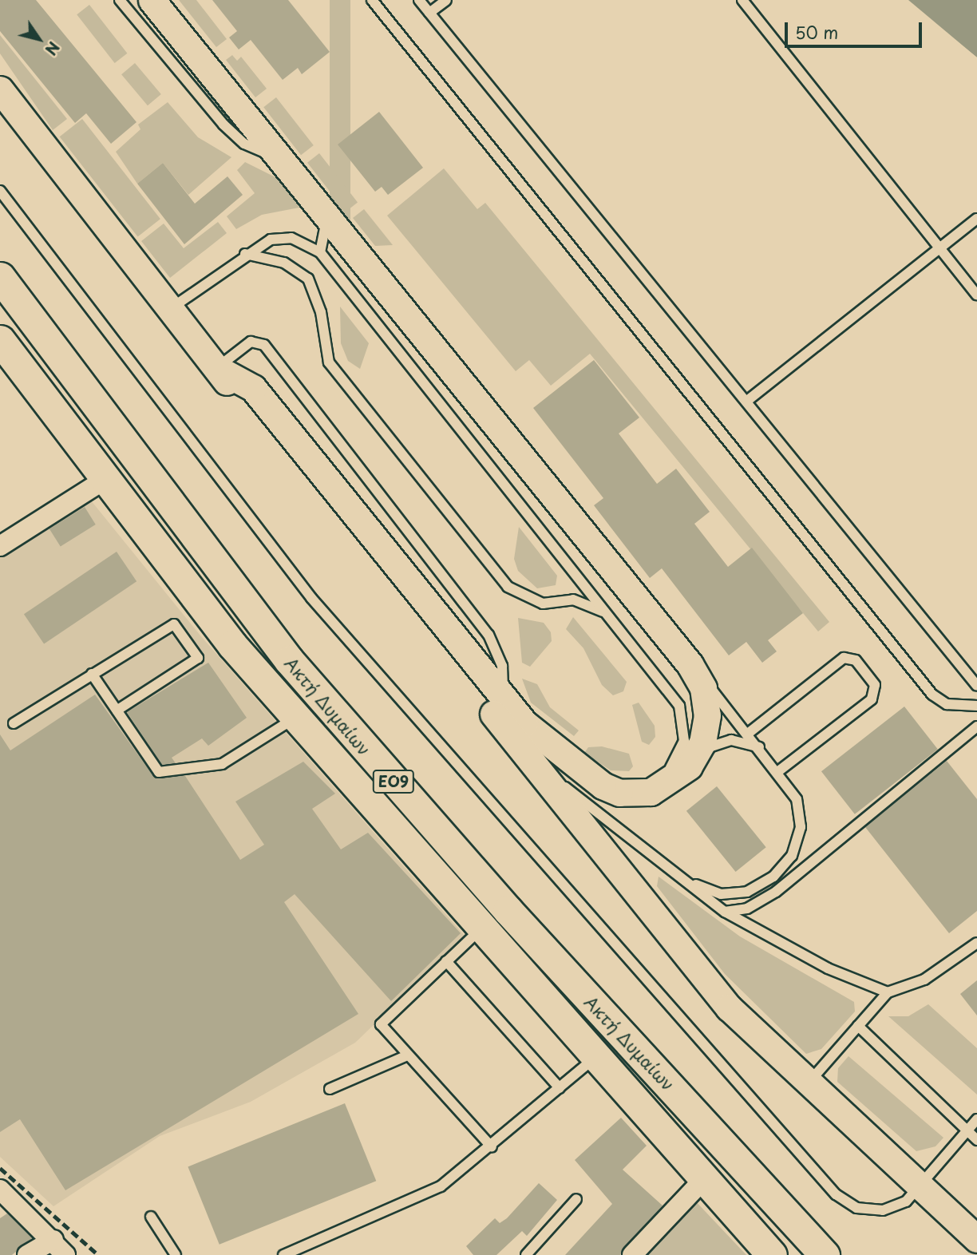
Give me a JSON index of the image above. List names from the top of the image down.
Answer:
{
  "streets": {
    "main road": ["Ακτή Δυμαίων", "ΕΟ9"]
  },
  "scale_bar": "50 m",
  "north": "bottom right"
}
